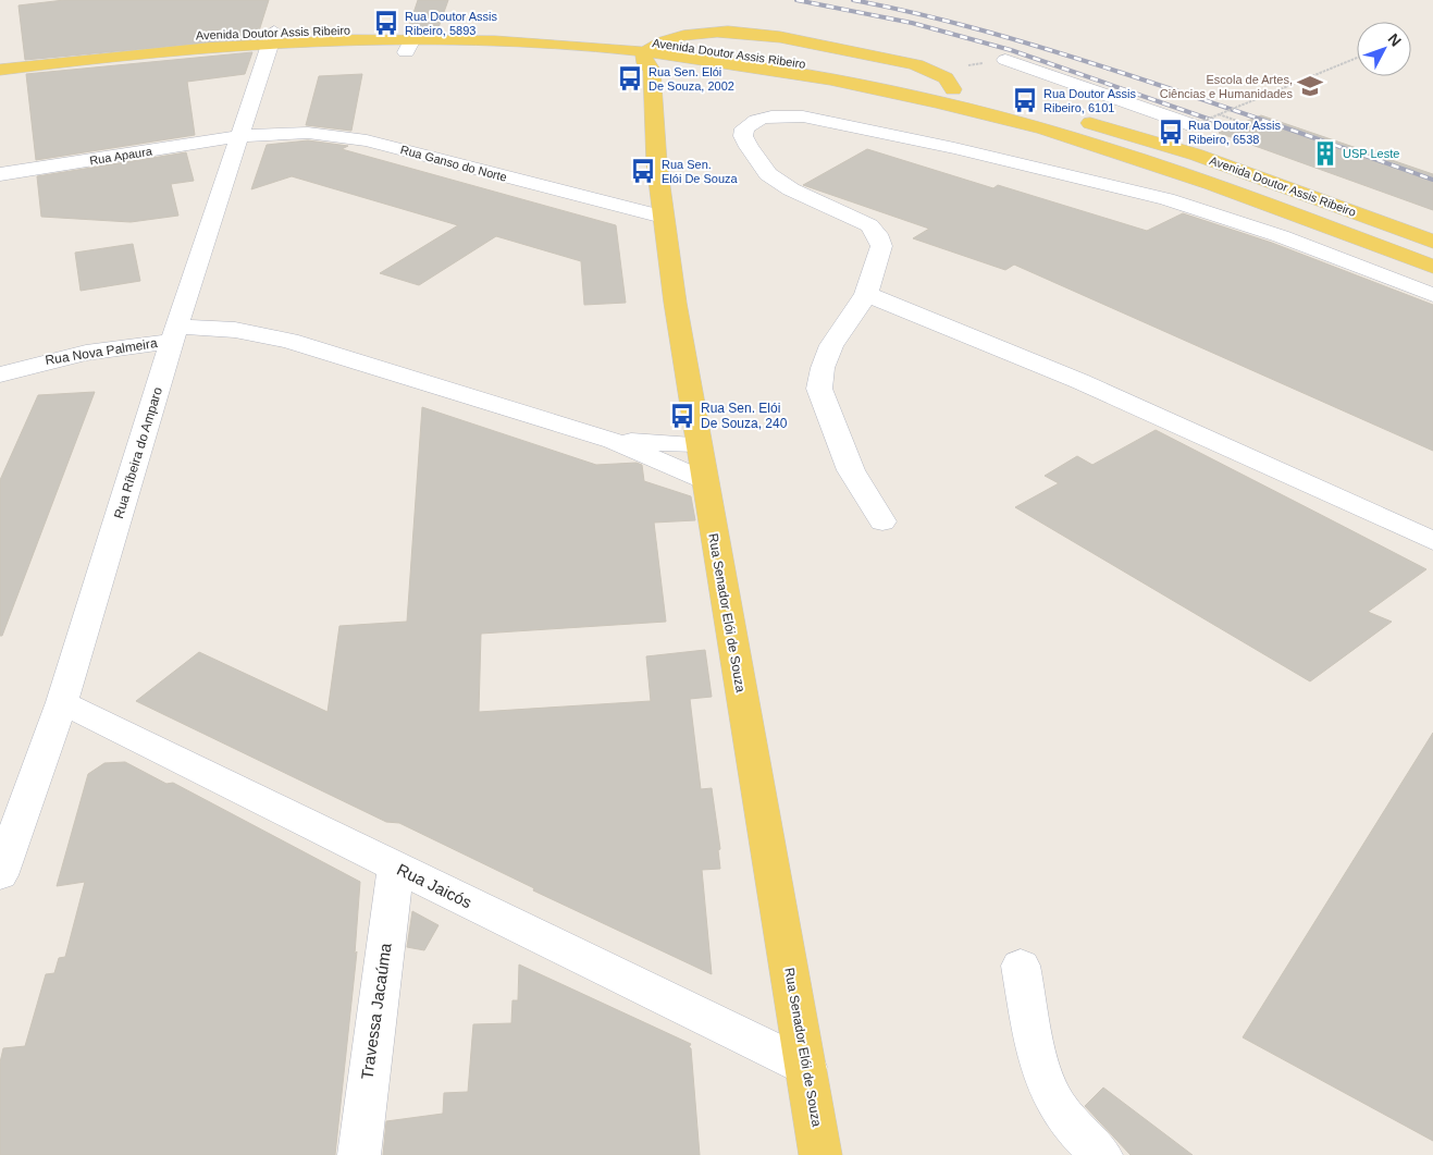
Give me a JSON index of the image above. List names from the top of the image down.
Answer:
{
  "streets": {
    "main road": ["Avenida Doutor Assis Ribeiro", "Rua Senador Elói de Souza"],
    "street": [
      "Rua Apaura",
      "Rua Ganso do Norte",
      "Rua Nova Palmeira",
      "Rua Ríbeira do Amparo",
      "Rua Jaicós",
      "Travessa Jacaúma"
    ]
  },
  "crossings": [
    ["Avenida Doutor Assis Ribeiro", "Rua Ríbeira do Amparo"],
    ["Avenida Doutor Assis Ribeiro", "Rua Senador Elói de Souza"],
    ["Rua Apaura", "Rua Ganso do Norte"],
    ["Rua Apaura", "Rua Ríbeira do Amparo"],
    ["Rua Ganso do Norte", "Rua Ríbeira do Amparo"],
    ["Rua Ganso do Norte", "Rua Senador Elói de Souza"],
    ["Rua Nova Palmeira", "Rua Ríbeira do Amparo"],
    ["Rua Ríbeira do Amparo", "Rua Jaicós"],
    ["Rua Senador Elói de Souza", "Rua Jaicós"],
    ["Rua Jaicós", "Travessa Jacaúma"]
  ],
  "places": {
    "bus stop": [
      "Rua Doutor Assis Ribeiro, 5893",
      "Rua Sen. Elói De Souza, 2002",
      "Rua Doutor Assis Ribeiro, 6101",
      "Rua Doutor Assis Ribeiro, 6538",
      "Rua Sen. Elói De Souza",
      "Rua Sen. Elói De Souza, 240"
    ],
    "school or university": ["Escola de Artes, Ciências e Humanidades"],
    "building": ["USP Leste"]
  },
  "north": "top right"
}
